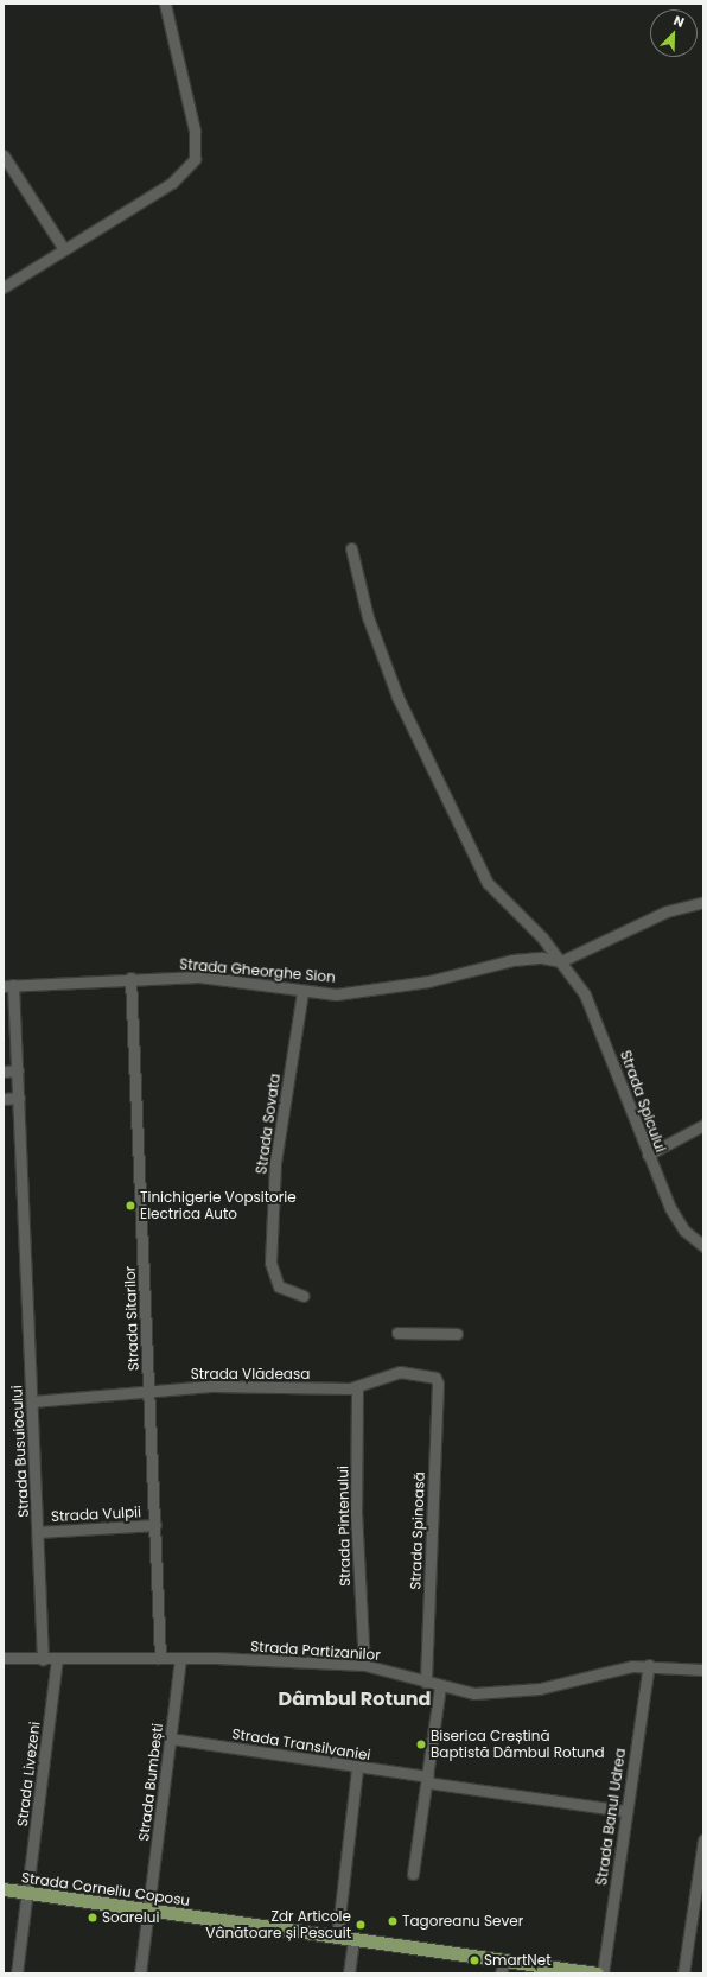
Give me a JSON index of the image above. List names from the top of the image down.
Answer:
{
  "streets": {
    "main road": ["Strada Corneliu Coposu"],
    "street": [
      "Strada Gheorghe Sion",
      "Strada Spicului",
      "Strada Sovata",
      "Strada Sitarilor",
      "Strada Vlădeasa",
      "Strada Busuiocului",
      "Strada Vulpii",
      "Strada Pintenului",
      "Strada Spinoasă",
      "Strada Partizanilor",
      "Strada Transilvaniei",
      "Strada Livezeni",
      "Strada Bumbești",
      "Strada Banul Udrea"
    ]
  },
  "crossings": [
    ["Strada Gheorghe Sion", "Strada Spicului"],
    ["Strada Gheorghe Sion", "Strada Sovata"],
    ["Strada Gheorghe Sion", "Strada Sitarilor"],
    ["Strada Gheorghe Sion", "Strada Busuiocului"],
    ["Strada Sitarilor", "Strada Vlădeasa"],
    ["Strada Sitarilor", "Strada Vulpii"],
    ["Strada Sitarilor", "Strada Partizanilor"],
    ["Strada Vlădeasa", "Strada Busuiocului"],
    ["Strada Vlădeasa", "Strada Pintenului"],
    ["Strada Vlădeasa", "Strada Spinoasă"],
    ["Strada Busuiocului", "Strada Vulpii"],
    ["Strada Busuiocului", "Strada Partizanilor"],
    ["Strada Pintenului", "Strada Partizanilor"],
    ["Strada Spinoasă", "Strada Partizanilor"],
    ["Strada Partizanilor", "Strada Livezeni"],
    ["Strada Partizanilor", "Strada Bumbești"],
    ["Strada Partizanilor", "Strada Banul Udrea"],
    ["Strada Transilvaniei", "Strada Bumbești"],
    ["Strada Transilvaniei", "Strada Banul Udrea"],
    ["Strada Livezeni", "Strada Corneliu Coposu"],
    ["Strada Bumbești", "Strada Corneliu Coposu"]
  ],
  "districts": ["Dâmbul Rotund"],
  "places": [
    "Tinichigerie Vopsitorie Electrica Auto",
    "Biserica Creștină Baptistă Dâmbul Rotund",
    "Soarelui",
    "Tagoreanu Sever",
    "Zdr Articole Vânătoare și Pescuit",
    "SmartNet"
  ],
  "north": "top right"
}
